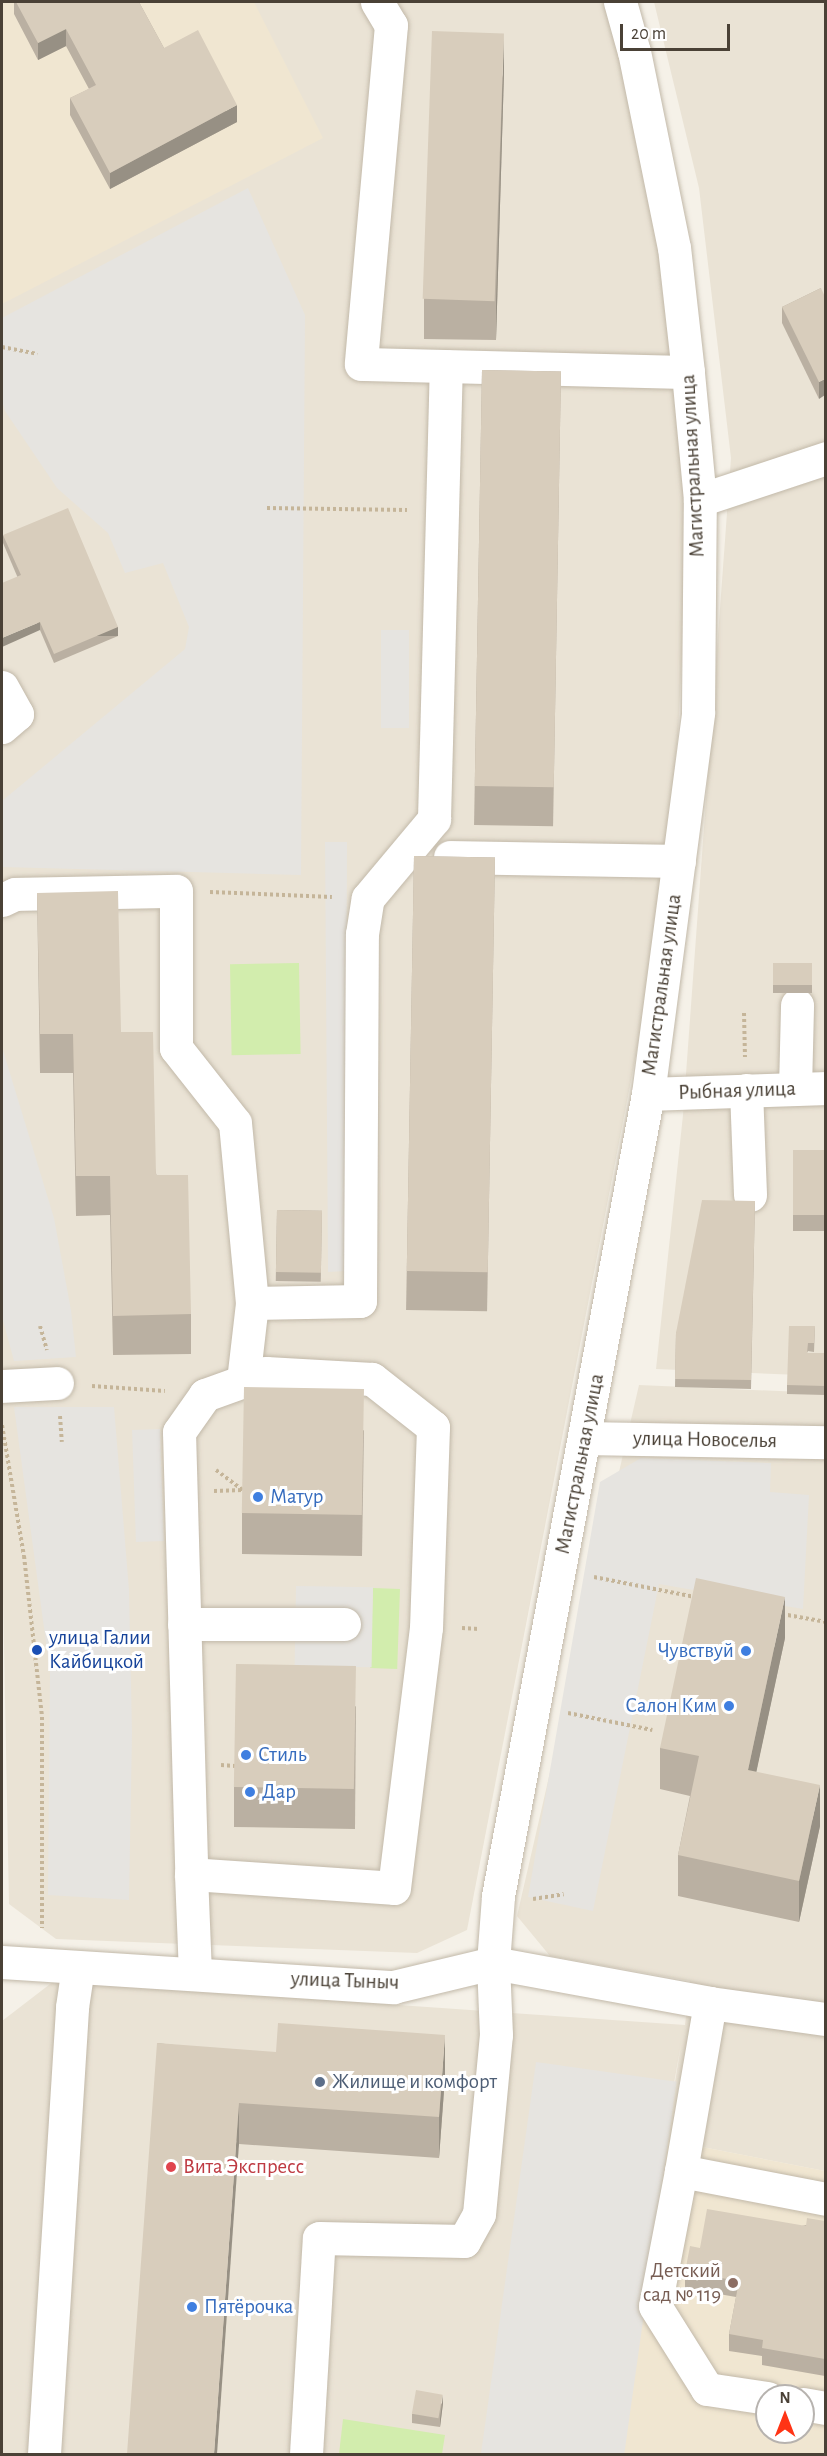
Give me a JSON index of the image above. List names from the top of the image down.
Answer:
{
  "streets": {
    "street": [
      "Магистральная улица",
      "Рыбная улица",
      "улица Новоселья",
      "улица Тыныч"
    ]
  },
  "crossings": [
    ["Магистральная улица", "Рыбная улица"],
    ["Магистральная улица", "улица Новоселья"],
    ["Магистральная улица", "улица Тыныч"]
  ],
  "places": [
    "Матур",
    "улица Галии Кайбицкой",
    "Чувствуй",
    "Салон Ким",
    "Стиль",
    "Дар",
    "Жилище и комфорт",
    "Вита Экспресс",
    "Детский сад № 119",
    "Пятёрочка"
  ],
  "scale_bar": "20 m",
  "north": "top"
}
